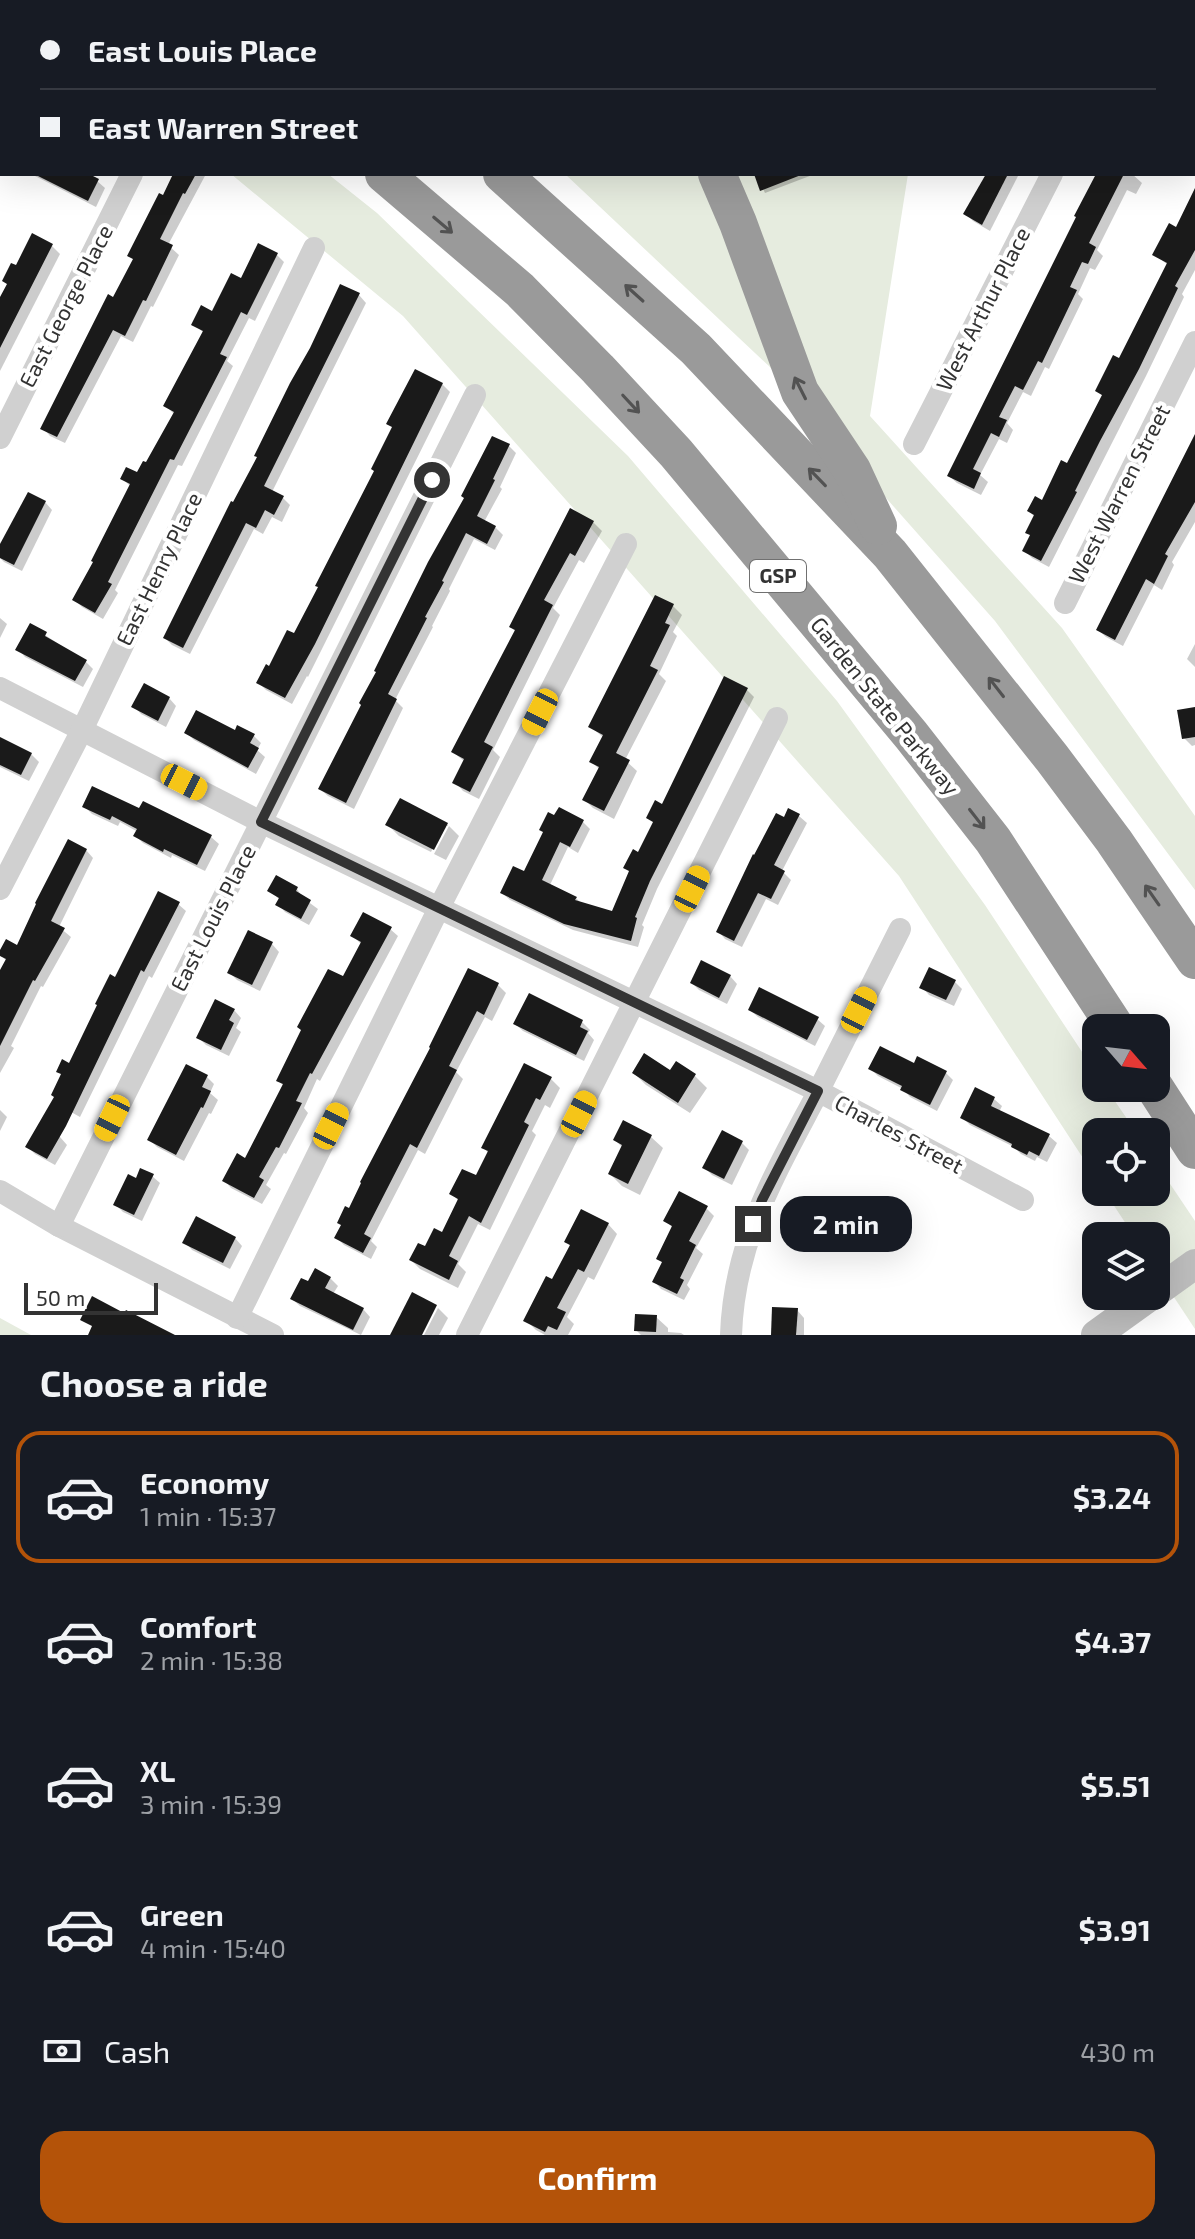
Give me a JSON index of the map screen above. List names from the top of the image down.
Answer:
{
  "streets": {
    "highway": ["GSP", "Garden State Parkway"],
    "street": [
      "East George Place",
      "West Arthur Place",
      "West Warren Street",
      "East Henry Place",
      "East Louis Place",
      "Charles Street"
    ]
  },
  "crossings": [
    ["East Henry Place", "Charles Street"],
    ["East Louis Place", "Charles Street"]
  ],
  "scale_bar": "50 m",
  "north": "bottom right",
  "page": {
    "banner": ["East Louis Place", "East Warren Street"],
    "bubble": "2 min",
    "scale": "50 m",
    "heading": "Choose a ride",
    "list": [
      {
        "name": "Economy",
        "note": "1 min · 15:37",
        "value": "$3.24"
      },
      {
        "name": "Comfort",
        "note": "2 min · 15:38",
        "value": "$4.37"
      },
      {
        "name": "XL",
        "note": "3 min · 15:39",
        "value": "$5.51"
      },
      {
        "name": "Green",
        "note": "4 min · 15:40",
        "value": "$3.91"
      }
    ],
    "pay": ["Cash", "430 m"],
    "buttons": "Confirm"
  }
}
